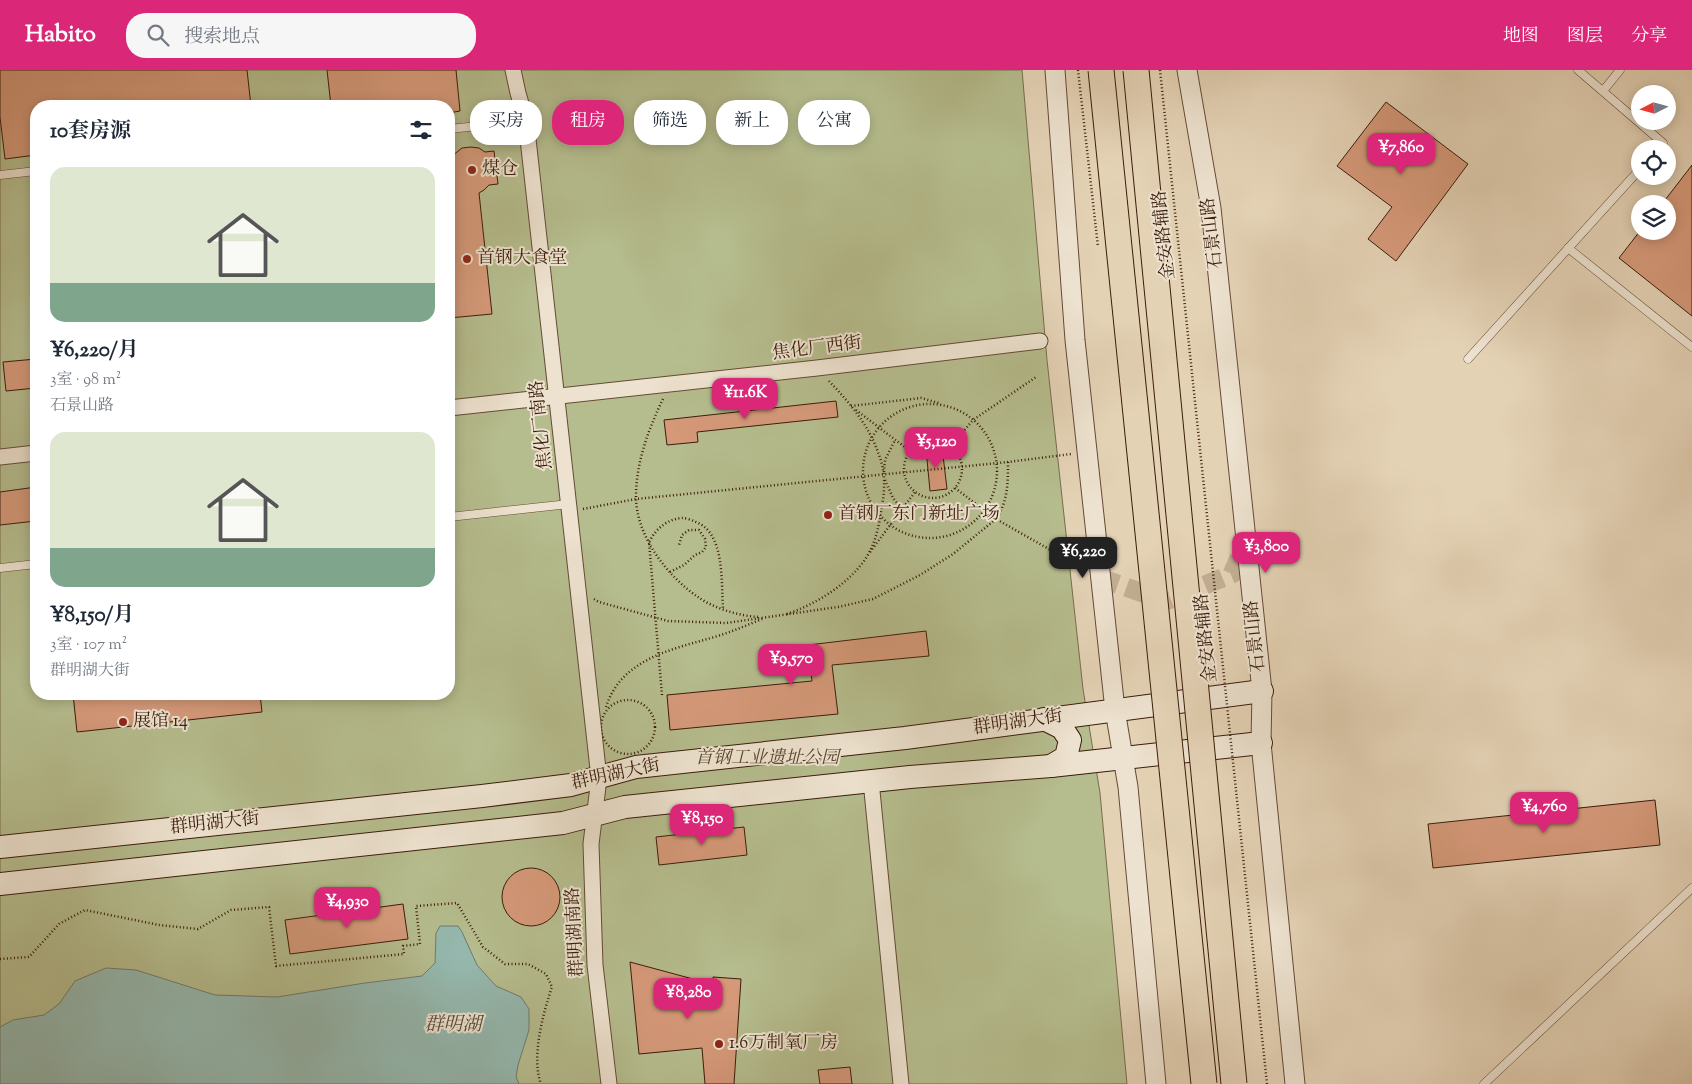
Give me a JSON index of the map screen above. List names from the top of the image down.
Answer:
{
  "streets": {
    "main road": ["群明湖大街"],
    "street": [
      "石景山路",
      "焦化厂西街",
      "焦化厂南路",
      "群明湖南路"
    ],
    "path": ["金安路辅路"]
  },
  "crossings": [
    ["石景山路", "群明湖大街"],
    ["焦化厂西街", "焦化厂南路"],
    ["焦化厂南路", "群明湖大街"],
    ["焦化厂南路", "群明湖南路"],
    ["群明湖大街", "群明湖南路"]
  ],
  "water": ["群明湖"],
  "parks": ["首钢工业遗址公园"],
  "places": [
    "煤仓",
    "首钢大食堂",
    "首钢厂东门新址广场",
    "展馆 14",
    "1.6万制氧厂房"
  ],
  "north": "left",
  "page": {
    "header": "Habito",
    "search": "搜索地点",
    "nav": ["地图", "图层", "分享"],
    "chip": [
      "买房",
      "租房",
      "筛选",
      "新上",
      "公寓"
    ],
    "heading": "10套房源",
    "price": [
      "¥7,860",
      "¥11.6K",
      "¥5,120",
      "¥3,800",
      "¥6,220",
      "¥9,570",
      "¥4,760",
      "¥8,150",
      "¥4,930",
      "¥8,280"
    ],
    "list": [
      {
        "name": "¥6,220/月",
        "note": "3室 · 98 m² · 石景山路"
      },
      {
        "name": "¥8,150/月",
        "note": "3室 · 107 m² · 群明湖大街"
      }
    ]
  }
}
